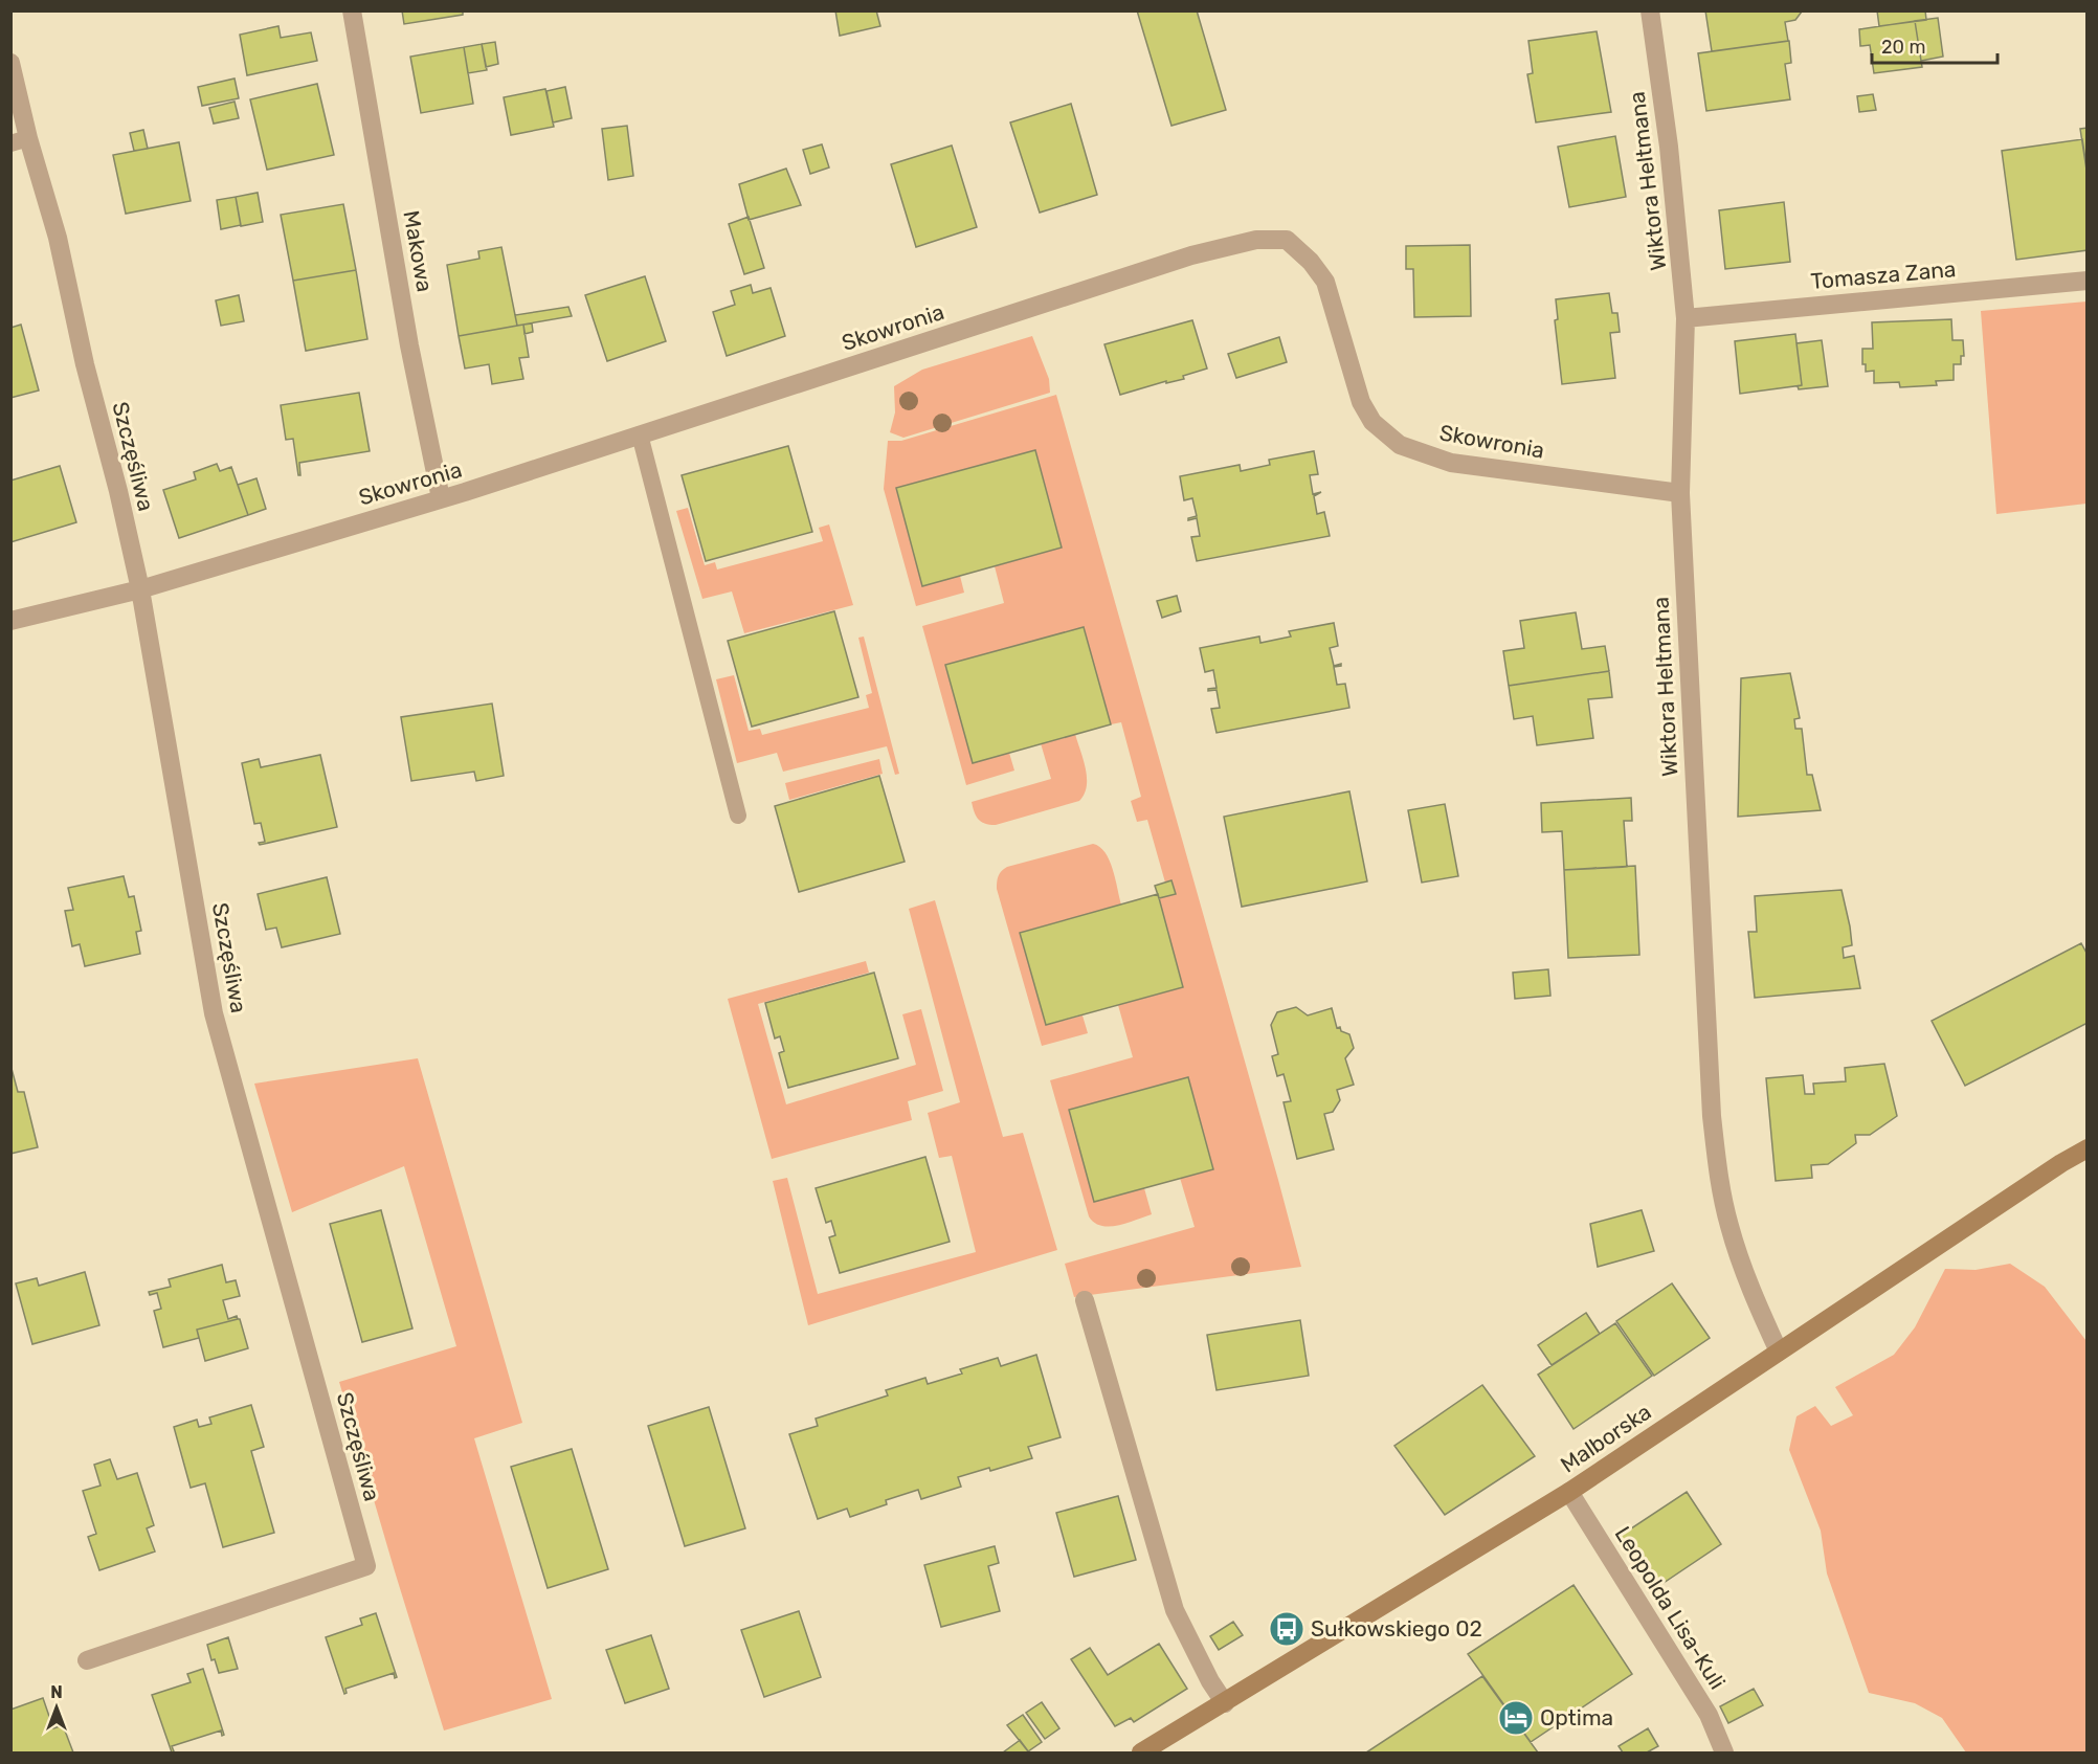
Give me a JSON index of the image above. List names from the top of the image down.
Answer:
{
  "streets": {
    "street": [
      "Wiktora Heltmana",
      "Makowa",
      "Tomasza Zana",
      "Skowronia",
      "Szczęśliwa",
      "Malborska",
      "Leopolda Lisa-Kuli"
    ]
  },
  "crossings": [
    ["Wiktora Heltmana", "Tomasza Zana"],
    ["Wiktora Heltmana", "Skowronia"],
    ["Wiktora Heltmana", "Malborska"],
    ["Makowa", "Skowronia"],
    ["Skowronia", "Szczęśliwa"],
    ["Malborska", "Leopolda Lisa-Kuli"]
  ],
  "places": {
    "bus stop": ["Sułkowskiego 02"],
    "hotel": ["Optima"]
  },
  "scale_bar": "20 m",
  "north": "top"
}
